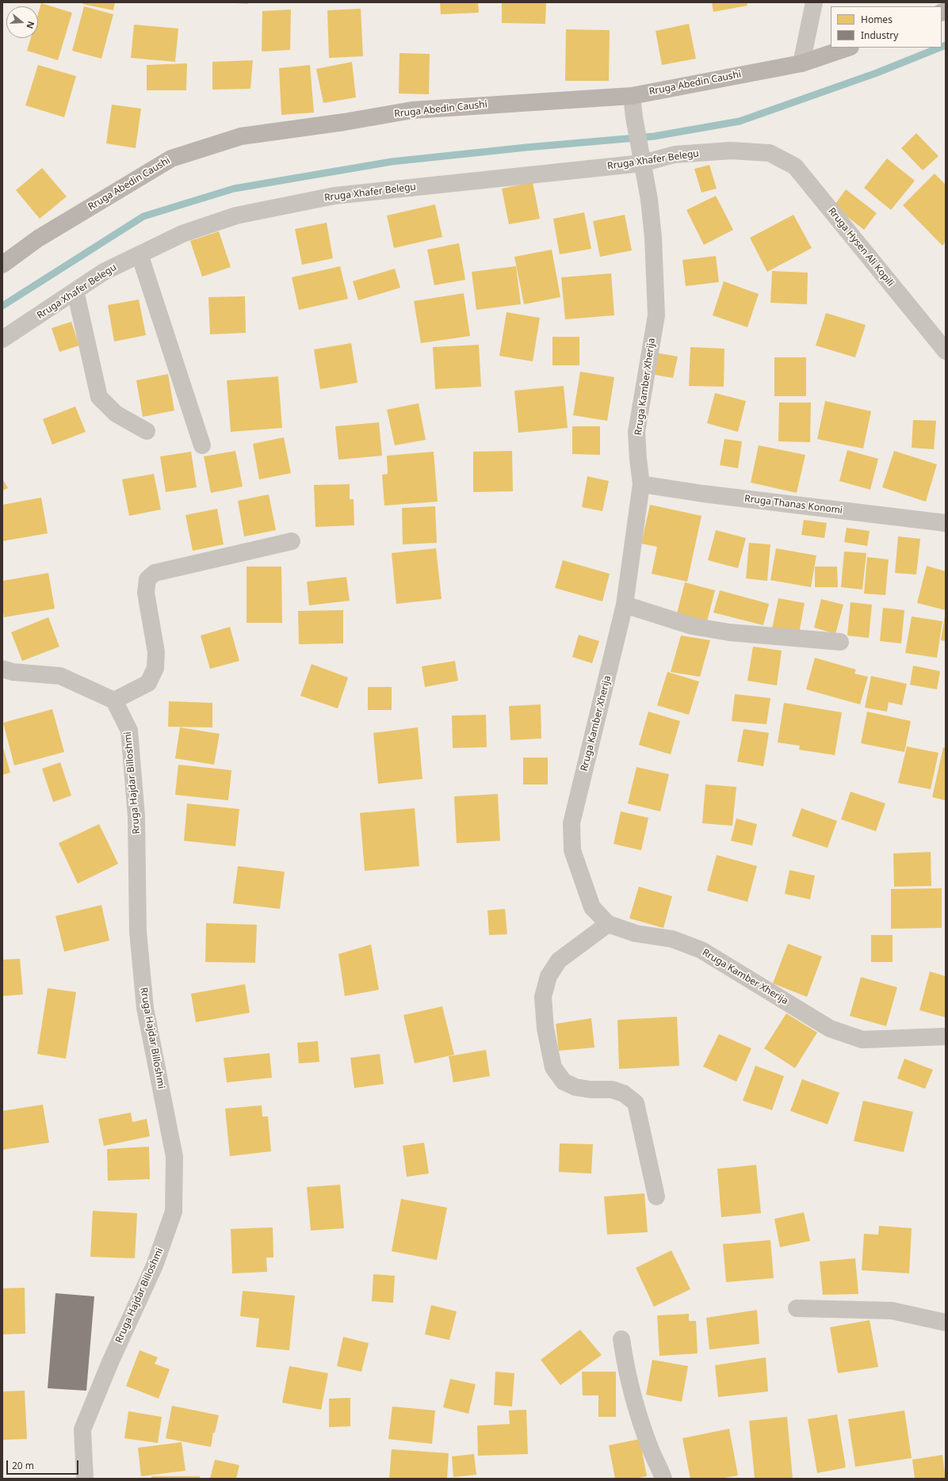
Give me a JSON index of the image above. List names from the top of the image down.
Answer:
{
  "streets": {
    "main road": ["Rruga Abedin Caushi"],
    "street": [
      "Rruga Xhafer Belegu",
      "Rruga Hysen Ali Kopili",
      "Rruga Kamber Xherija",
      "Rruga Thanas Konomi",
      "Rruga Hajdar Billoshmi"
    ]
  },
  "crossings": [
    ["Rruga Abedin Caushi", "Rruga Kamber Xherija"],
    ["Rruga Xhafer Belegu", "Rruga Hysen Ali Kopili"],
    ["Rruga Xhafer Belegu", "Rruga Kamber Xherija"],
    ["Rruga Kamber Xherija", "Rruga Thanas Konomi"]
  ],
  "legend": ["Homes", "Industry"],
  "scale_bar": "20 m",
  "north": "right"
}
